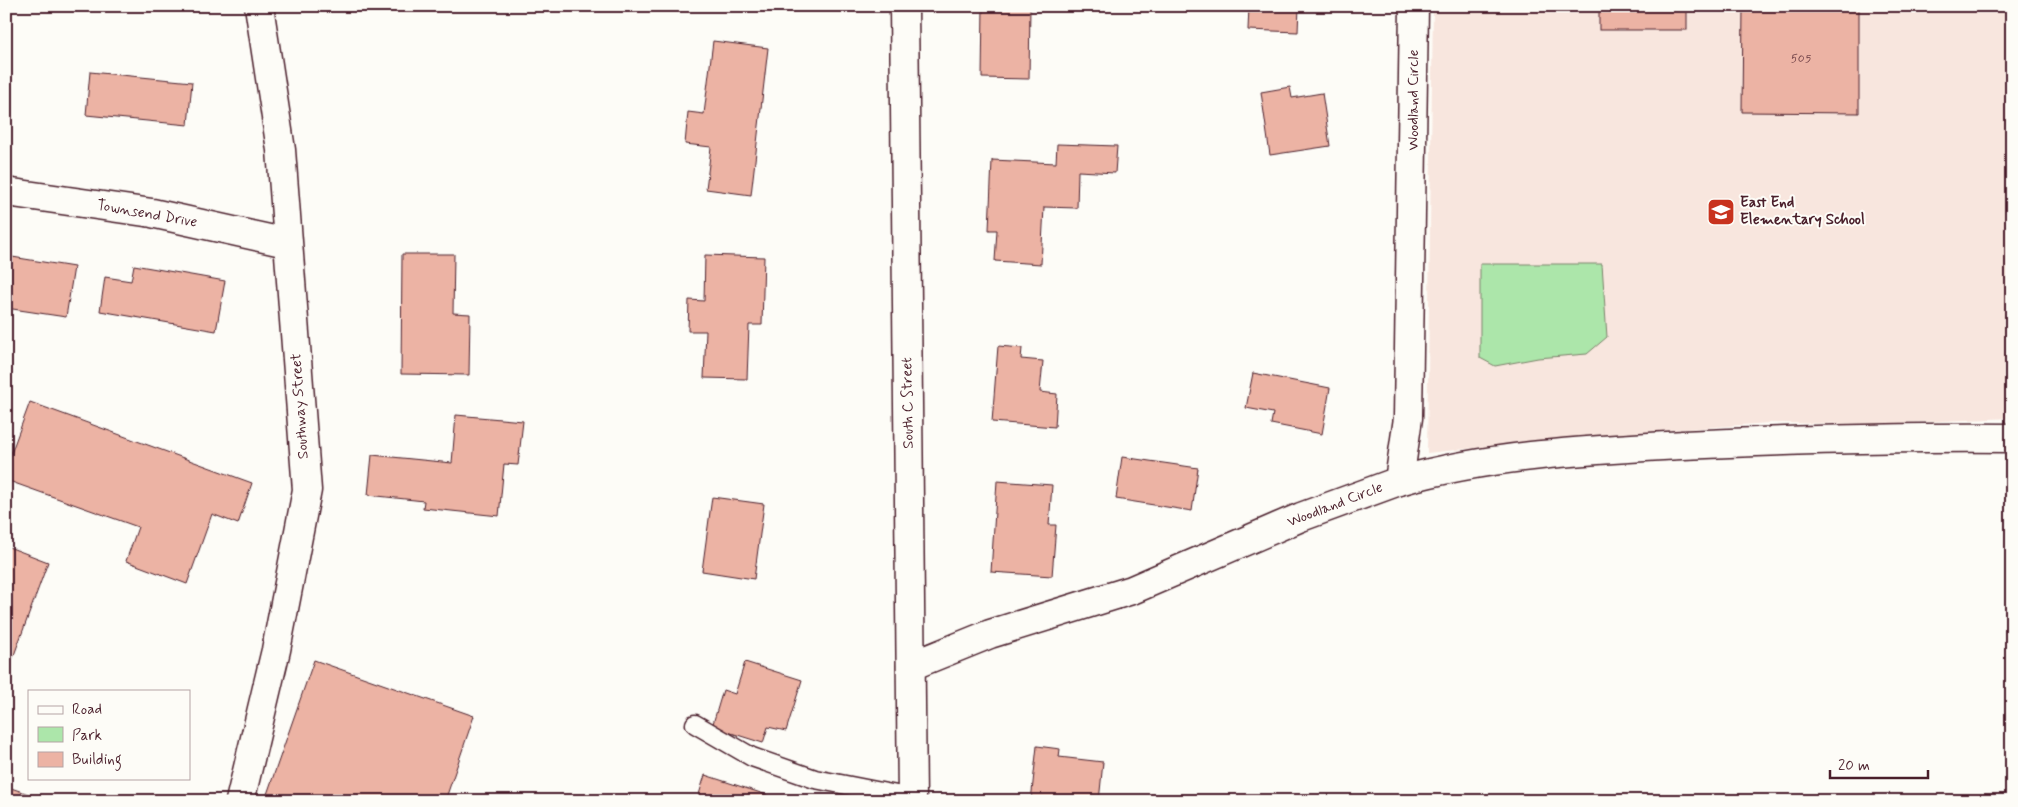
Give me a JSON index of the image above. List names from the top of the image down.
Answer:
{
  "streets": {
    "street": [
      "Woodland Circle",
      "Townsend Drive",
      "South C Street",
      "Southway Street"
    ]
  },
  "crossings": [
    ["Woodland Circle", "South C Street"],
    ["Townsend Drive", "Southway Street"]
  ],
  "places": {
    "school or university": ["East End Elementary School"]
  },
  "house_numbers": ["505"],
  "legend": ["Road", "Park", "Building"],
  "scale_bar": "20 m"
}
